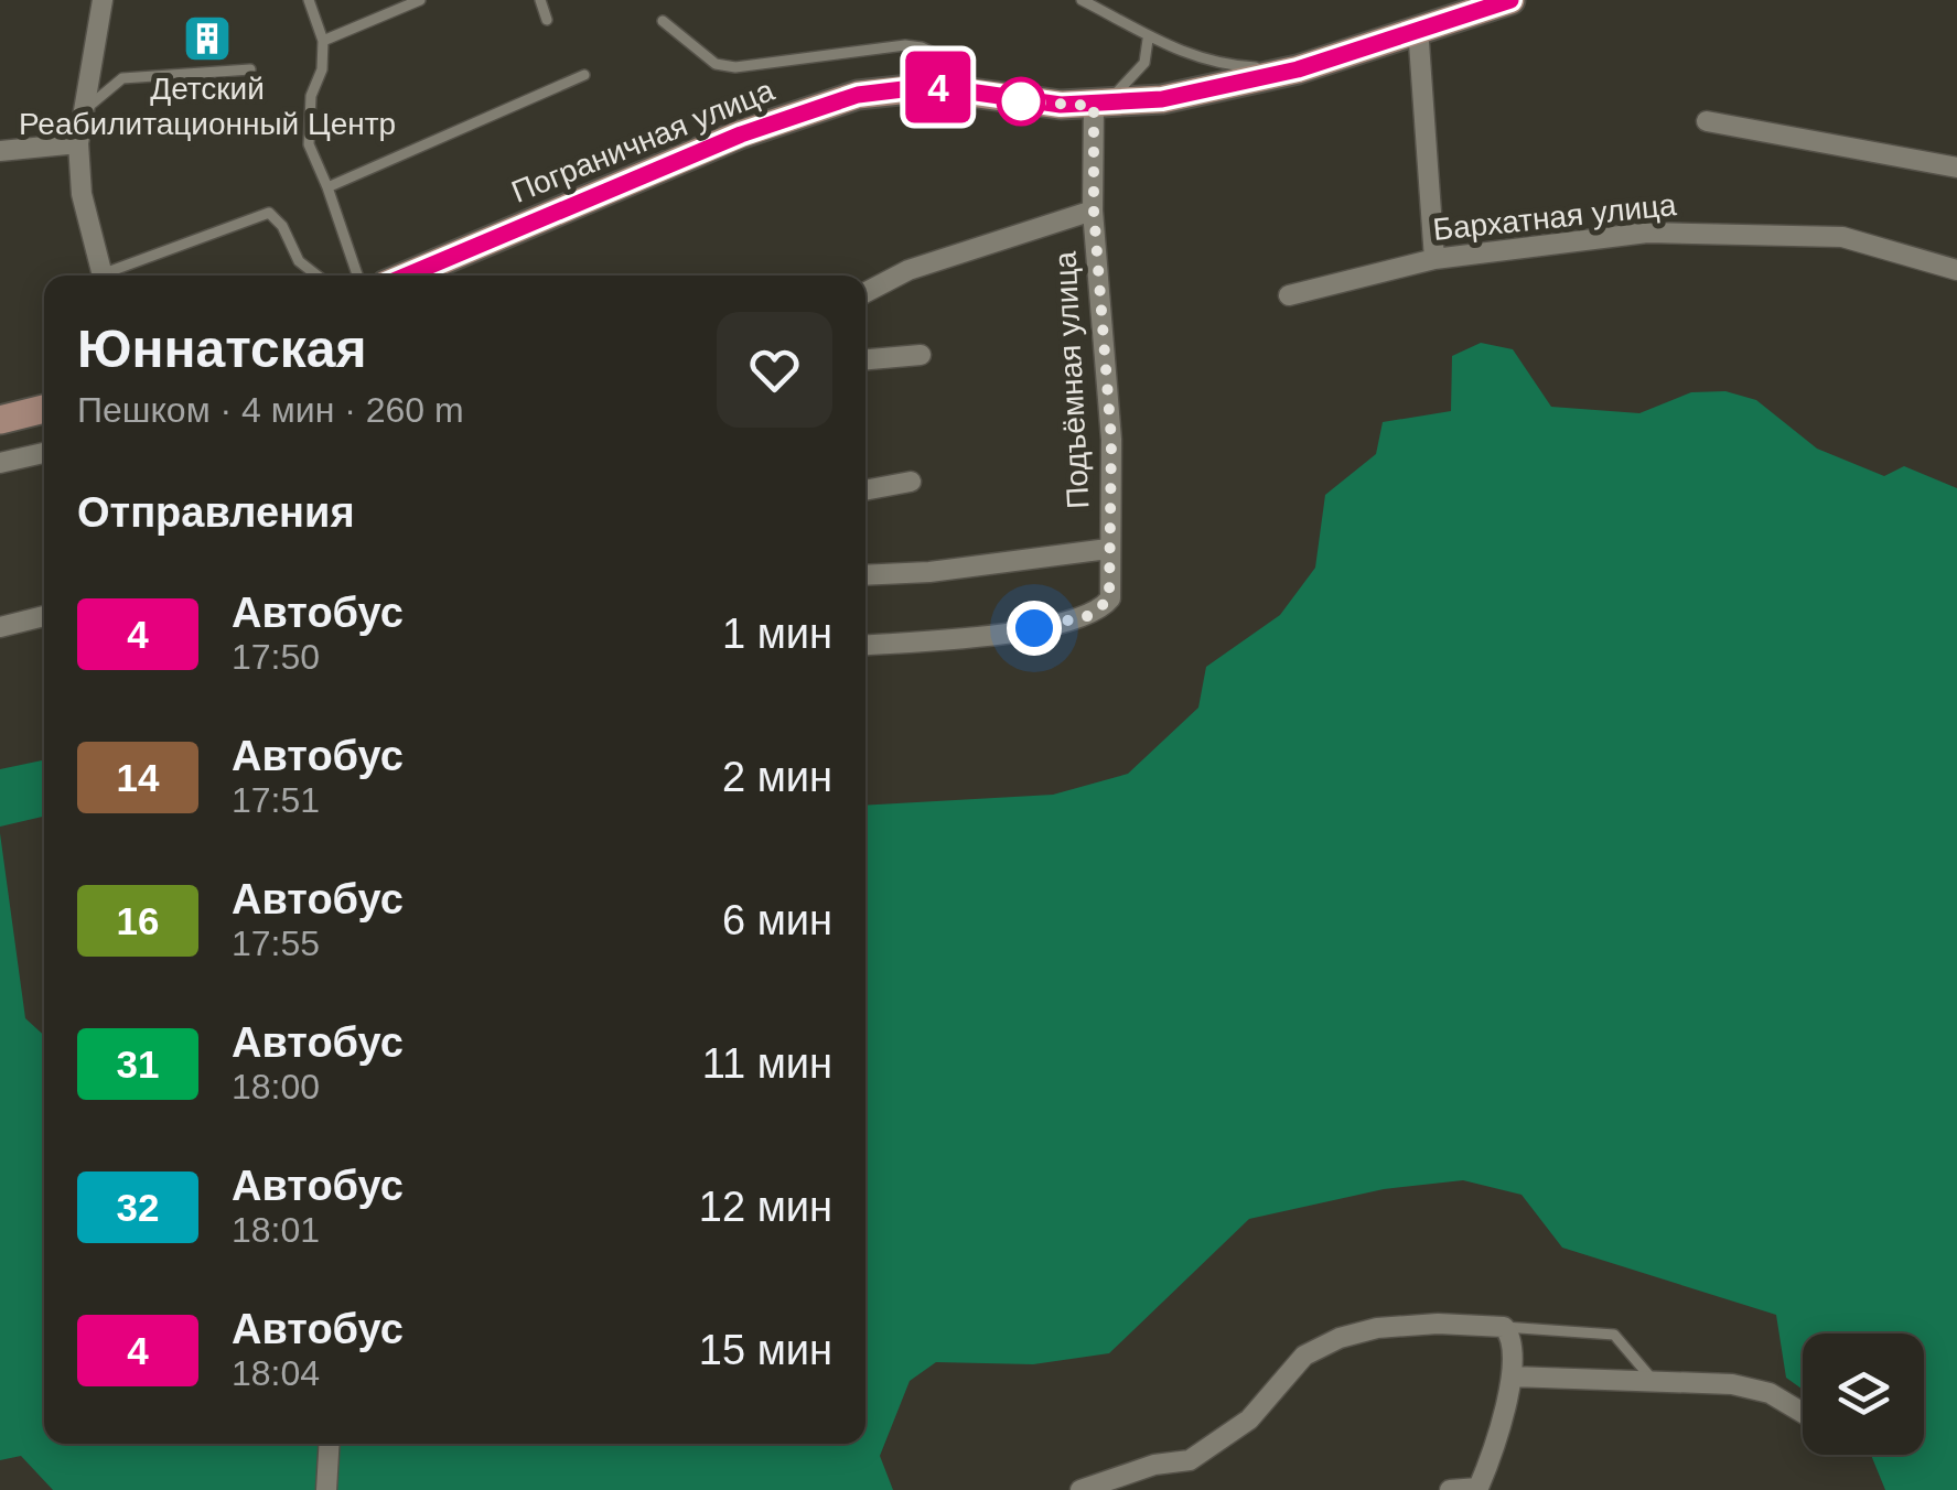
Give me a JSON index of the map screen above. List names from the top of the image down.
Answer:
{
  "streets": {
    "main road": ["Пограничная улица"],
    "street": ["Бархатная улица", "Подъёмная улица"]
  },
  "crossings": [
    ["Пограничная улица", "Подъёмная улица"]
  ],
  "places": {
    "building": ["Детский Реабилитационный Центр"]
  },
  "lines": ["bus line 4"],
  "page": {
    "on_map": "4",
    "heading": [
      ["Юннатская", "Пешком · 4 мин · 260 m"],
      "Отправления"
    ],
    "list": [
      {
        "mark": "4",
        "name": "Автобус",
        "note": "17:50",
        "value": "1 мин"
      },
      {
        "mark": "14",
        "name": "Автобус",
        "note": "17:51",
        "value": "2 мин"
      },
      {
        "mark": "16",
        "name": "Автобус",
        "note": "17:55",
        "value": "6 мин"
      },
      {
        "mark": "31",
        "name": "Автобус",
        "note": "18:00",
        "value": "11 мин"
      },
      {
        "mark": "32",
        "name": "Автобус",
        "note": "18:01",
        "value": "12 мин"
      },
      {
        "mark": "4",
        "name": "Автобус",
        "note": "18:04",
        "value": "15 мин"
      }
    ]
  }
}
